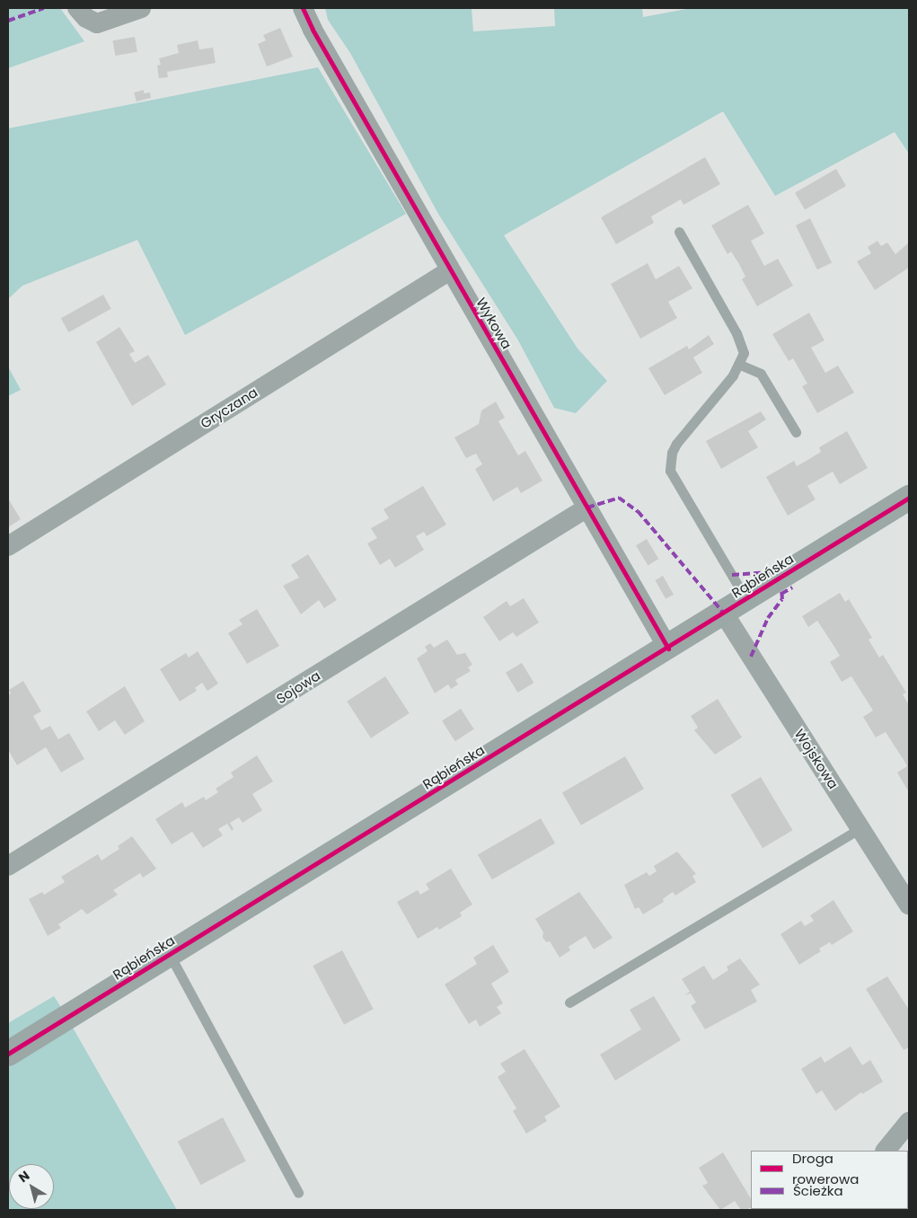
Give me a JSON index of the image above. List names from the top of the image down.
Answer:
{
  "streets": {
    "street": [
      "Wykowa",
      "Gryczana",
      "Rąbieńska",
      "Sojowa",
      "Wojskowa"
    ]
  },
  "crossings": [
    ["Wykowa", "Gryczana"],
    ["Wykowa", "Rąbieńska"],
    ["Wykowa", "Sojowa"],
    ["Rąbieńska", "Wojskowa"]
  ],
  "legend": ["Droga rowerowa", "Ścieżka"],
  "north": "top left"
}
